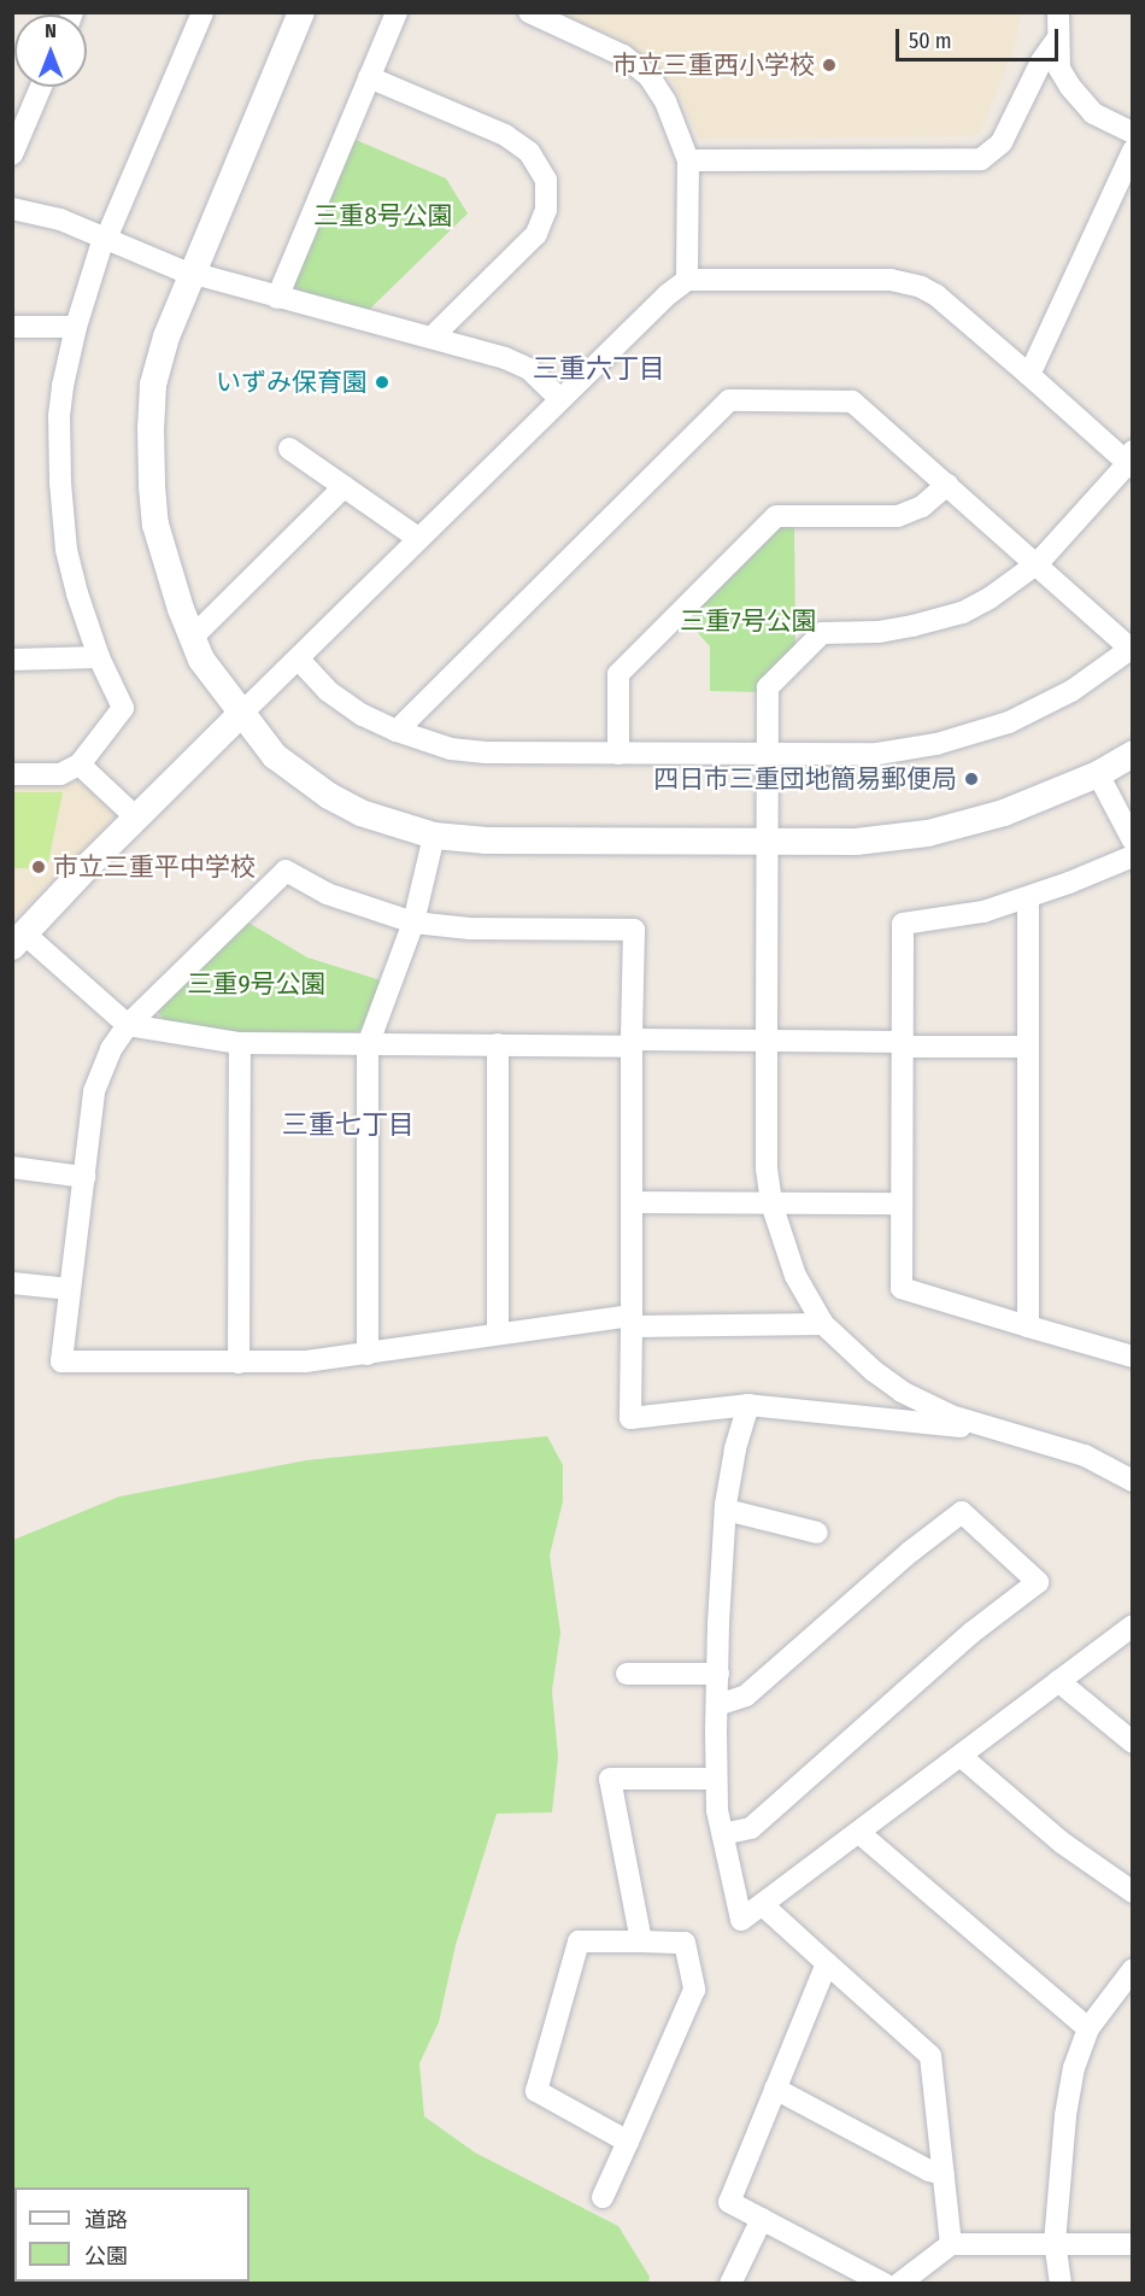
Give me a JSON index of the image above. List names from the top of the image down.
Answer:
{
  "districts": ["三重六丁目", "三重七丁目"],
  "parks": ["三重8号公園", "三重7号公園", "三重9号公園"],
  "places": [
    "市立三重西小学校",
    "いずみ保育園",
    "四日市三重団地簡易郵便局",
    "市立三重平中学校"
  ],
  "legend": ["道路", "公園"],
  "scale_bar": "50 m",
  "north": "top"
}
